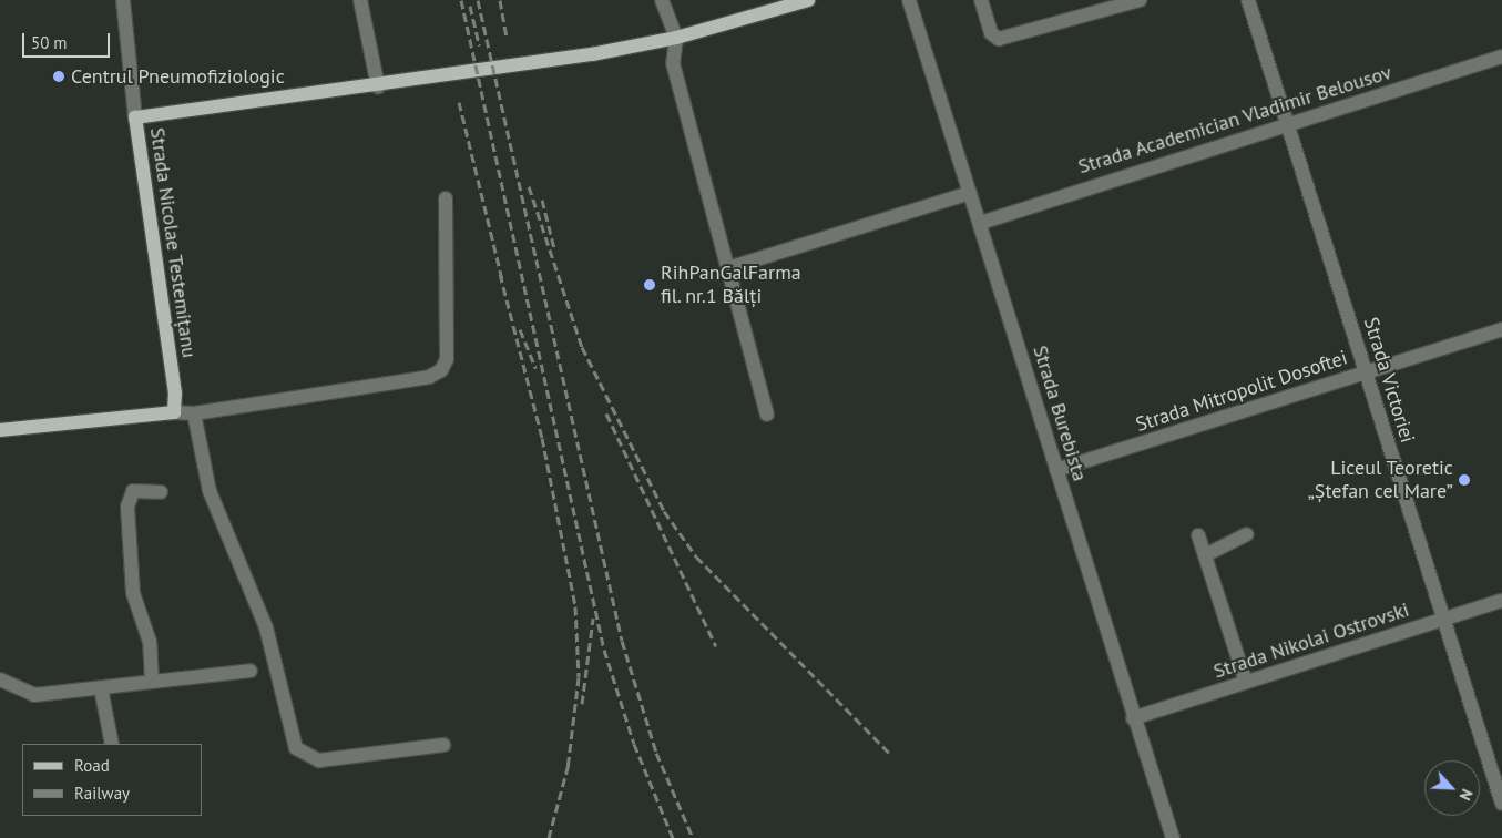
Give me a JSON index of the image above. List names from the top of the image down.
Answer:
{
  "streets": {
    "main road": ["Strada Nicolae Testemițanu"],
    "street": [
      "Strada Academician Vladimir Belousov",
      "Strada Victoriei",
      "Strada Mitropolit Dosoftei",
      "Strada Burebista",
      "Strada Nikolai Ostrovski"
    ]
  },
  "crossings": [
    ["Strada Academician Vladimir Belousov", "Strada Victoriei"],
    ["Strada Academician Vladimir Belousov", "Strada Burebista"],
    ["Strada Victoriei", "Strada Mitropolit Dosoftei"],
    ["Strada Victoriei", "Strada Nikolai Ostrovski"],
    ["Strada Mitropolit Dosoftei", "Strada Burebista"],
    ["Strada Burebista", "Strada Nikolai Ostrovski"]
  ],
  "places": ["Centrul Pneumofiziologic", "RihPanGalFarma fil. nr.1 Bălți", "Liceul Teoretic „Ștefan cel Mare”"],
  "legend": ["Road", "Railway"],
  "scale_bar": "50 m",
  "north": "bottom right"
}
